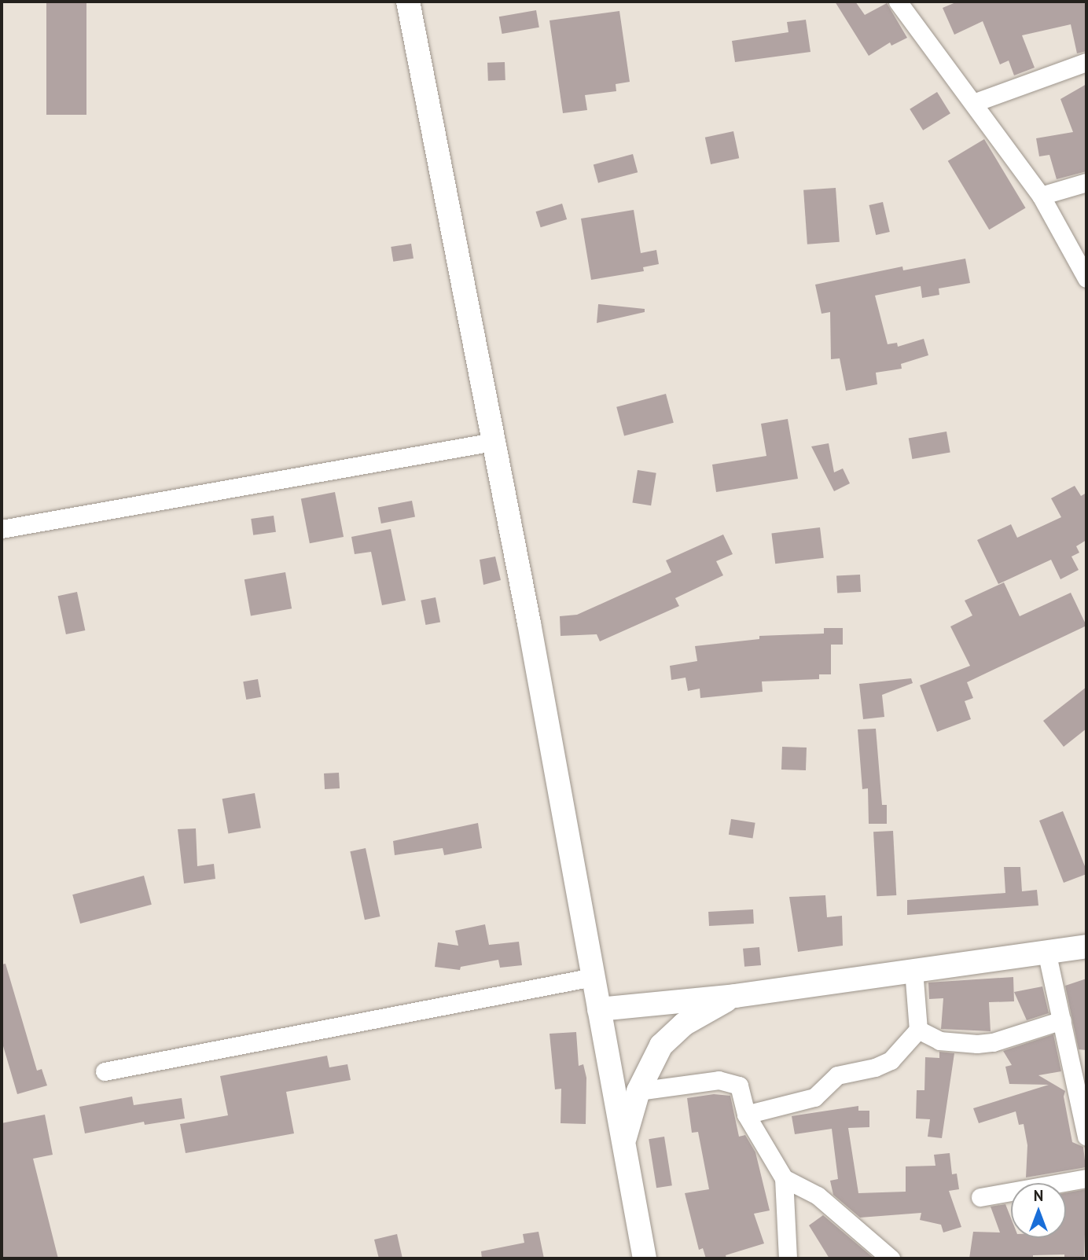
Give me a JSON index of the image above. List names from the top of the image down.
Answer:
{
  "north": "top"
}
